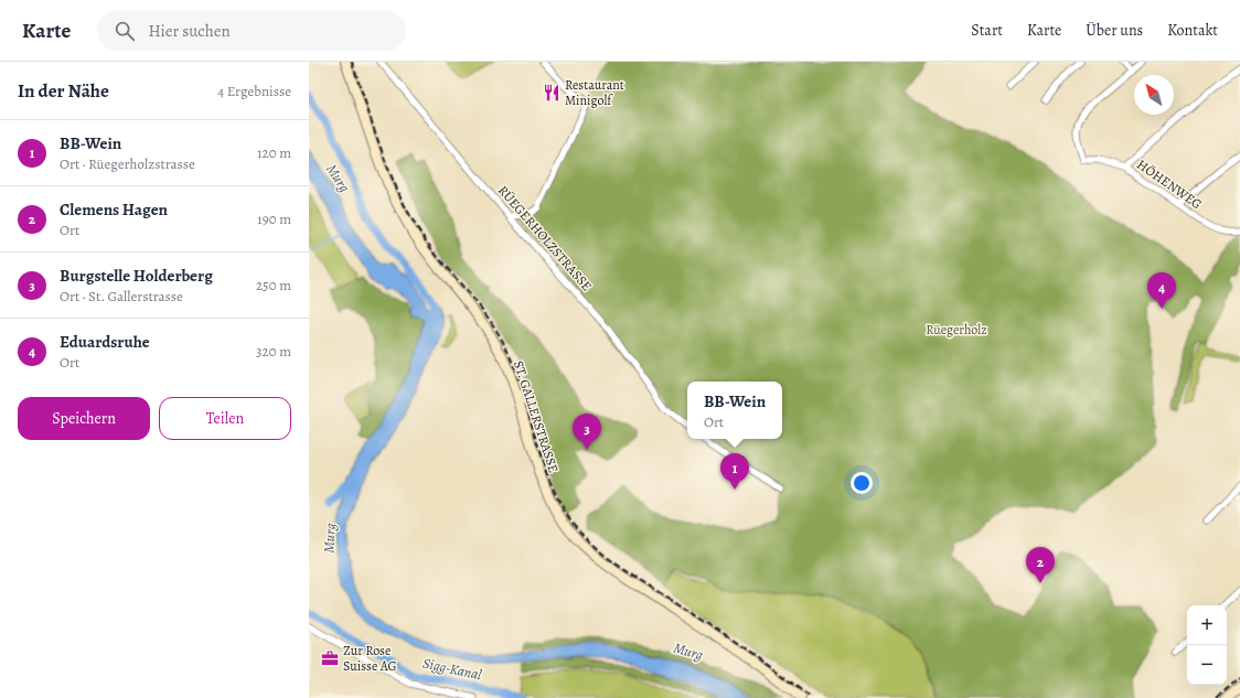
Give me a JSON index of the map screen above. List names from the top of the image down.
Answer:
{
  "streets": {
    "main road": ["ST. GALLERSTRASSE"],
    "street": ["HÖHENWEG", "RÜEGERHOLZSTRASSE"]
  },
  "water": ["Murg", "Sigg-Kanal"],
  "parks": ["Rüegerholz"],
  "places": {
    "restaurant": ["Restaurant Minigolf"],
    "office": ["Zur Rose Suisse AG"]
  },
  "north": "top left",
  "page": {
    "header": "Karte",
    "search": "Hier suchen",
    "nav": [
      "Start",
      "Karte",
      "Über uns",
      "Kontakt"
    ],
    "heading": ["In der Nähe", "4 Ergebnisse"],
    "list": [
      {
        "mark": "1",
        "name": "BB-Wein",
        "note": "Ort · Rüegerholzstrasse",
        "value": "120 m"
      },
      {
        "mark": "2",
        "name": "Clemens Hagen",
        "note": "Ort",
        "value": "190 m"
      },
      {
        "mark": "3",
        "name": "Burgstelle Holderberg",
        "note": "Ort · St. Gallerstrasse",
        "value": "250 m"
      },
      {
        "mark": "4",
        "name": "Eduardsruhe",
        "note": "Ort",
        "value": "320 m"
      }
    ],
    "pins": [
      "4",
      "3",
      "1",
      "2"
    ],
    "popup": ["BB-Wein", "Ort"],
    "buttons": ["Speichern", "Teilen"],
    "map_buttons": ["+", "−"]
  }
}
